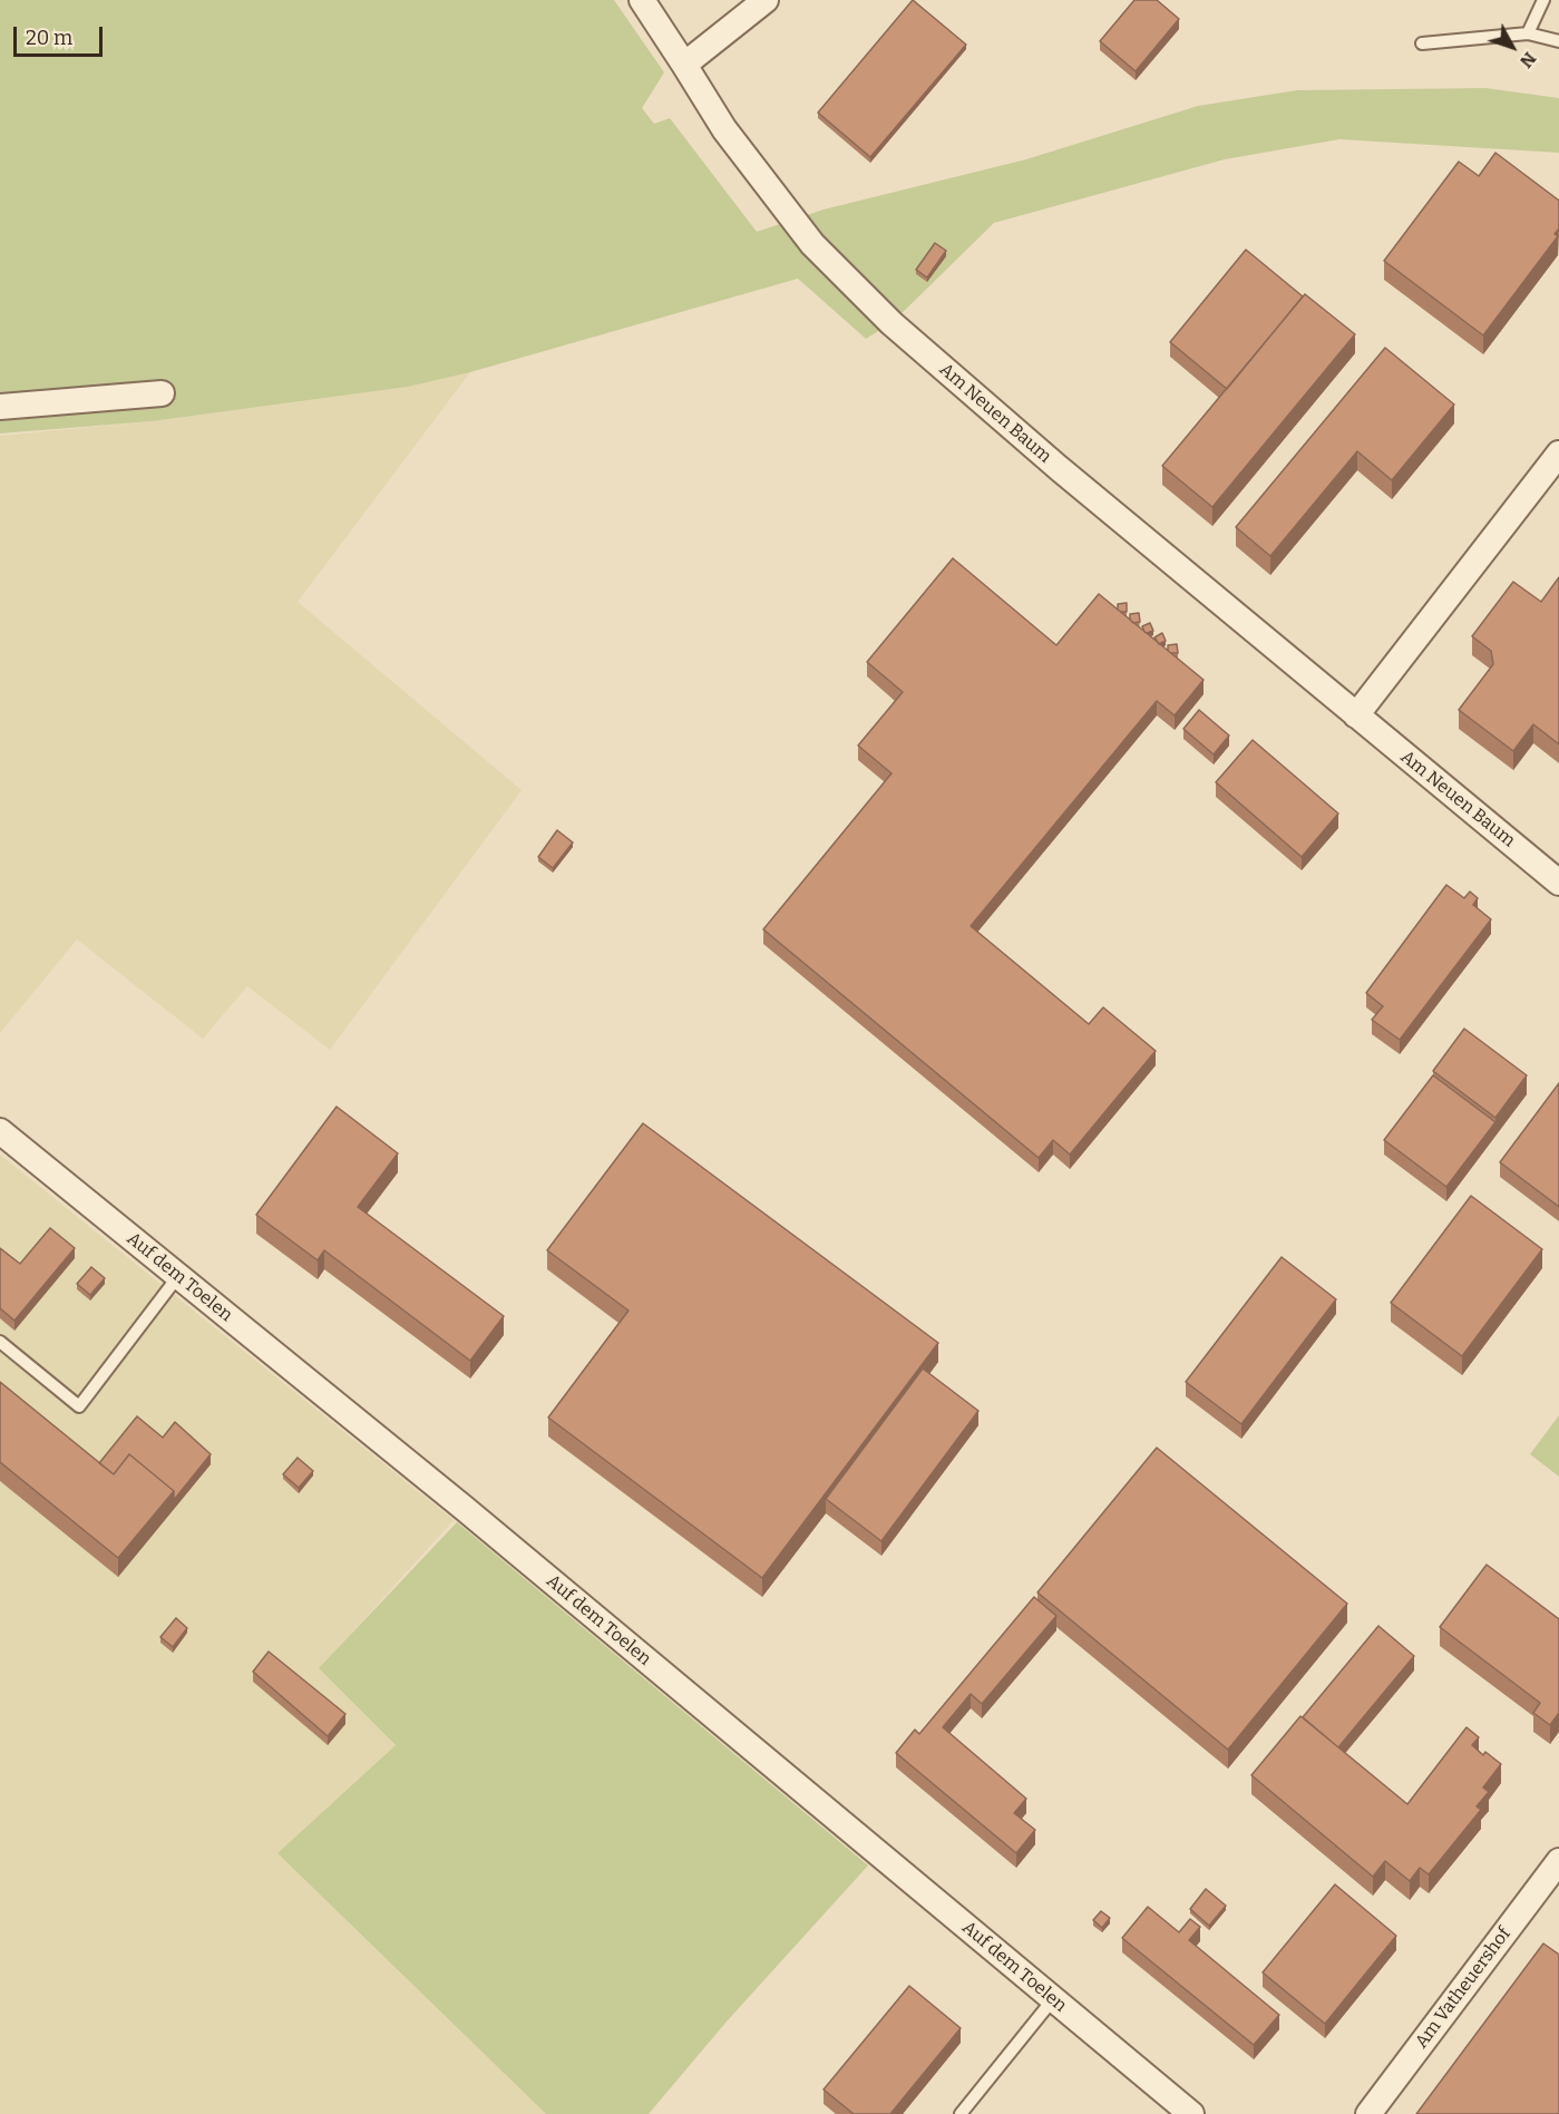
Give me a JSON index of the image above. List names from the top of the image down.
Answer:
{
  "streets": {
    "street": ["Am Neuen Baum", "Auf dem Toelen", "Am Vatheuershof"]
  },
  "scale_bar": "20 m",
  "north": "bottom right"
}
